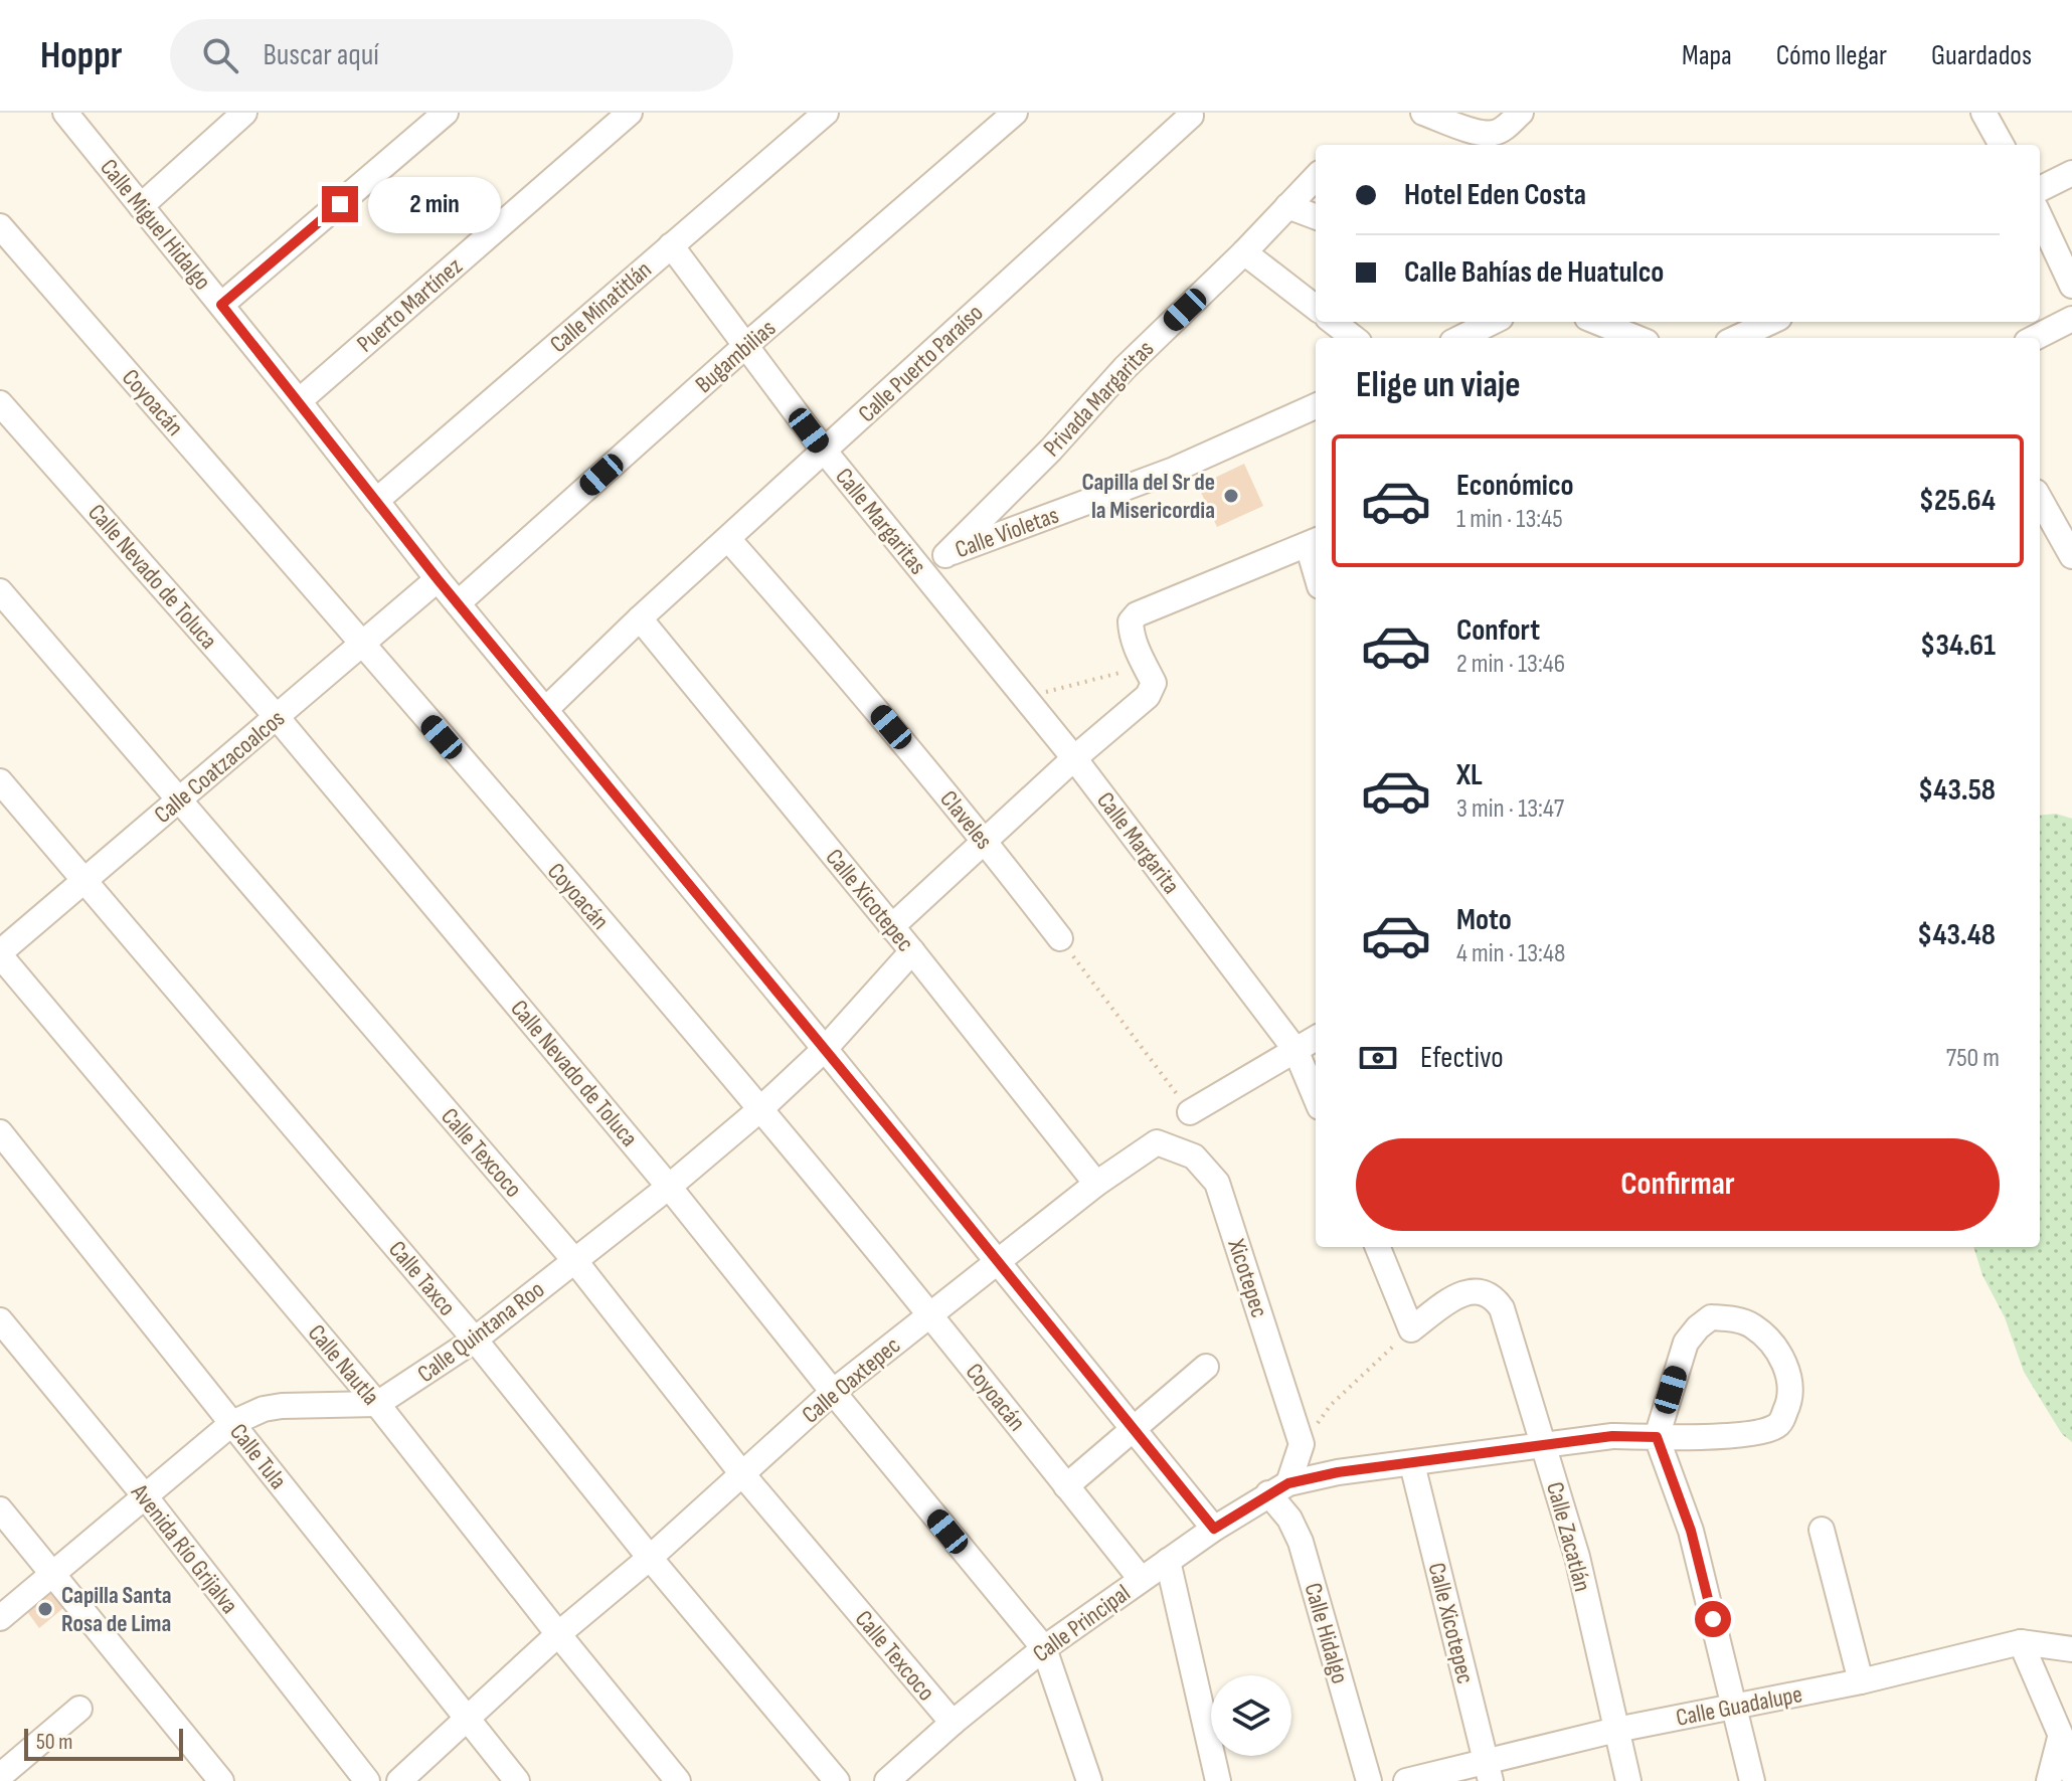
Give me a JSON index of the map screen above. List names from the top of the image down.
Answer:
{
  "streets": {
    "street": [
      "Calle Miguel Hidalgo",
      "Puerto Martínez",
      "Calle Minatitlán",
      "Bugambilias",
      "Calle Puerto Paraíso",
      "Privada Margaritas",
      "Coyoacán",
      "Calle Margaritas",
      "Calle Violetas",
      "Calle Nevado de Toluca",
      "Calle Coatzacoalcos",
      "Claveles",
      "Calle Margarita",
      "Calle Xicotepec",
      "Calle Texcoco",
      "Calle Taxco",
      "Xicotepec",
      "Calle Quintana Roo",
      "Calle Nautla",
      "Calle Oaxtepec",
      "Calle Tula",
      "Calle Zacatlán",
      "Avenida Río Grijalva",
      "Calle Principal",
      "Calle Hidalgo",
      "Calle Guadalupe"
    ]
  },
  "crossings": [
    ["Calle Miguel Hidalgo", "Puerto Martínez"],
    ["Calle Miguel Hidalgo", "Calle Minatitlán"],
    ["Calle Miguel Hidalgo", "Bugambilias"],
    ["Calle Miguel Hidalgo", "Calle Puerto Paraíso"],
    ["Calle Miguel Hidalgo", "Calle Coatzacoalcos"],
    ["Calle Miguel Hidalgo", "Calle Quintana Roo"],
    ["Calle Miguel Hidalgo", "Calle Oaxtepec"],
    ["Calle Minatitlán", "Calle Margaritas"],
    ["Bugambilias", "Calle Margaritas"],
    ["Calle Puerto Paraíso", "Calle Margaritas"],
    ["Calle Puerto Paraíso", "Claveles"],
    ["Calle Puerto Paraíso", "Calle Xicotepec"],
    ["Privada Margaritas", "Calle Violetas"],
    ["Coyoacán", "Calle Coatzacoalcos"],
    ["Coyoacán", "Calle Quintana Roo"],
    ["Coyoacán", "Calle Oaxtepec"],
    ["Coyoacán", "Calle Principal"],
    ["Calle Margaritas", "Calle Violetas"],
    ["Calle Margaritas", "Calle Margarita"],
    ["Calle Nevado de Toluca", "Calle Coatzacoalcos"],
    ["Calle Nevado de Toluca", "Calle Quintana Roo"],
    ["Calle Nevado de Toluca", "Calle Oaxtepec"],
    ["Calle Nevado de Toluca", "Calle Principal"],
    ["Calle Coatzacoalcos", "Calle Texcoco"],
    ["Calle Coatzacoalcos", "Calle Taxco"],
    ["Calle Coatzacoalcos", "Calle Nautla"],
    ["Calle Xicotepec", "Calle Quintana Roo"],
    ["Calle Xicotepec", "Calle Oaxtepec"],
    ["Calle Xicotepec", "Calle Principal"],
    ["Calle Xicotepec", "Calle Guadalupe"],
    ["Calle Texcoco", "Calle Quintana Roo"],
    ["Calle Texcoco", "Calle Oaxtepec"],
    ["Calle Texcoco", "Calle Principal"],
    ["Calle Taxco", "Calle Quintana Roo"],
    ["Calle Taxco", "Calle Oaxtepec"],
    ["Xicotepec", "Calle Oaxtepec"],
    ["Calle Quintana Roo", "Calle Nautla"],
    ["Calle Nautla", "Calle Oaxtepec"],
    ["Calle Oaxtepec", "Calle Tula"],
    ["Calle Zacatlán", "Calle Principal"],
    ["Calle Zacatlán", "Calle Guadalupe"],
    ["Calle Principal", "Calle Hidalgo"]
  ],
  "places": ["Capilla del Sr de la Misericordia", "Capilla Santa Rosa de Lima"],
  "scale_bar": "50 m",
  "page": {
    "header": "Hoppr",
    "search": "Buscar aquí",
    "nav": ["Mapa", "Cómo llegar", "Guardados"],
    "banner": ["Hotel Eden Costa", "Calle Bahías de Huatulco"],
    "bubble": "2 min",
    "heading": "Elige un viaje",
    "list": [
      {
        "name": "Económico",
        "note": "1 min · 13:45",
        "value": "$25.64"
      },
      {
        "name": "Confort",
        "note": "2 min · 13:46",
        "value": "$34.61"
      },
      {
        "name": "XL",
        "note": "3 min · 13:47",
        "value": "$43.58"
      },
      {
        "name": "Moto",
        "note": "4 min · 13:48",
        "value": "$43.48"
      }
    ],
    "pay": ["Efectivo", "750 m"],
    "buttons": "Confirmar",
    "scale": "50 m"
  }
}
